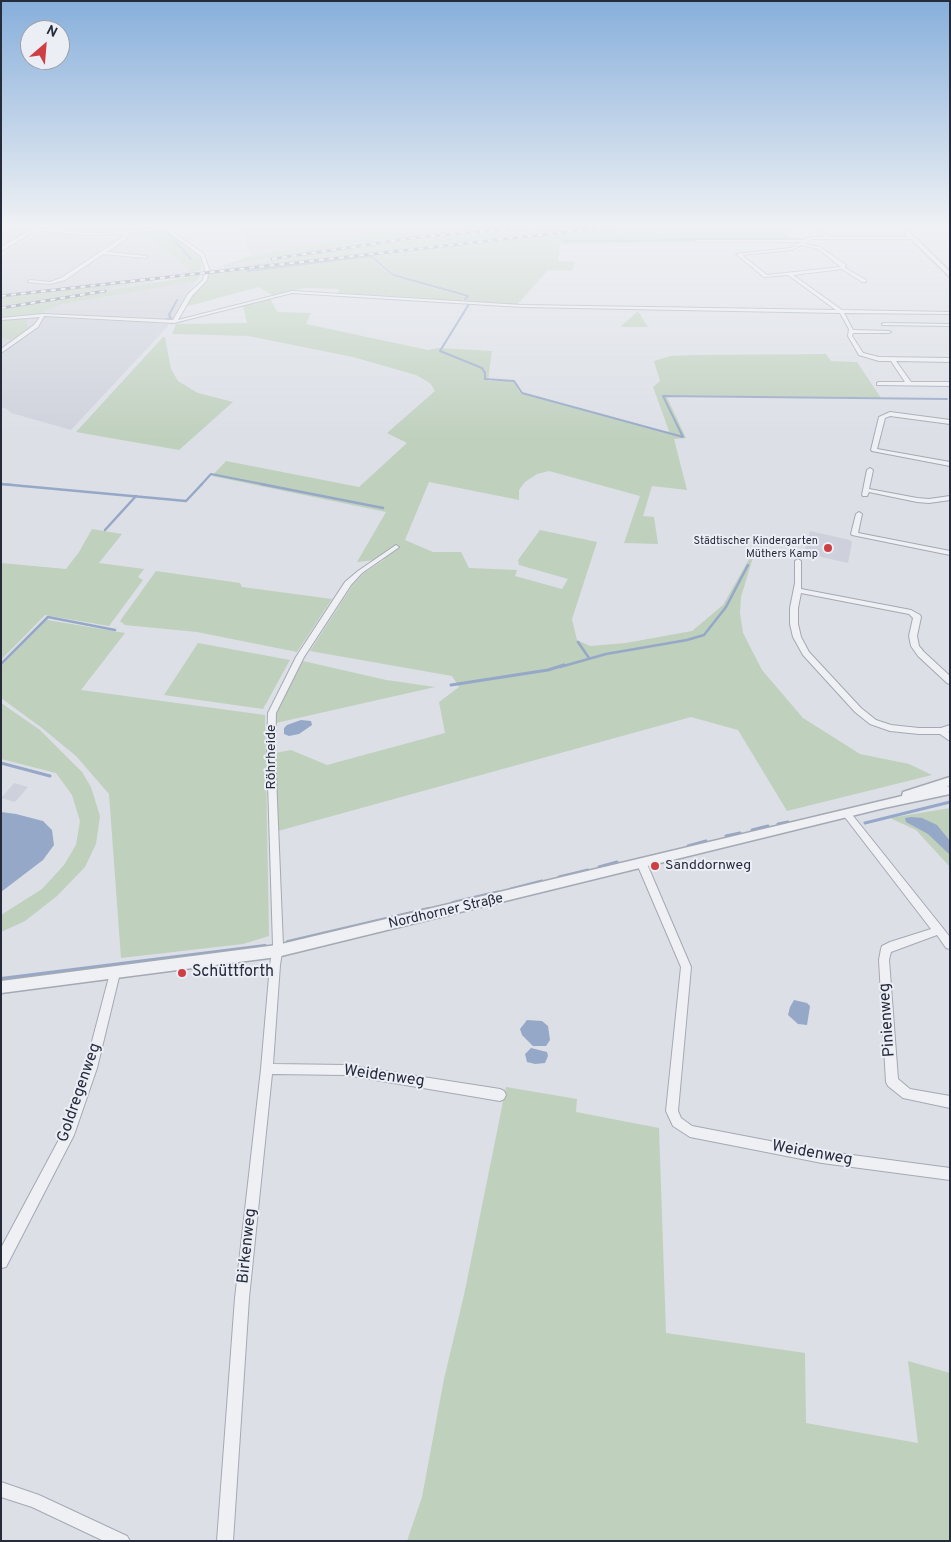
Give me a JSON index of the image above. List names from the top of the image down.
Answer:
{
  "streets": {
    "street": [
      "Röhrheide",
      "Nordhorner Straße",
      "Pinienweg",
      "Weidenweg",
      "Goldregenweg",
      "Birkenweg"
    ]
  },
  "crossings": [
    ["Röhrheide", "Nordhorner Straße"],
    ["Röhrheide", "Birkenweg"],
    ["Nordhorner Straße", "Weidenweg"],
    ["Nordhorner Straße", "Goldregenweg"],
    ["Nordhorner Straße", "Birkenweg"],
    ["Weidenweg", "Birkenweg"]
  ],
  "places": ["Städtischer Kindergarten Müthers Kamp", "Sanddornweg", "Schüttforth"],
  "north": "top right"
}
